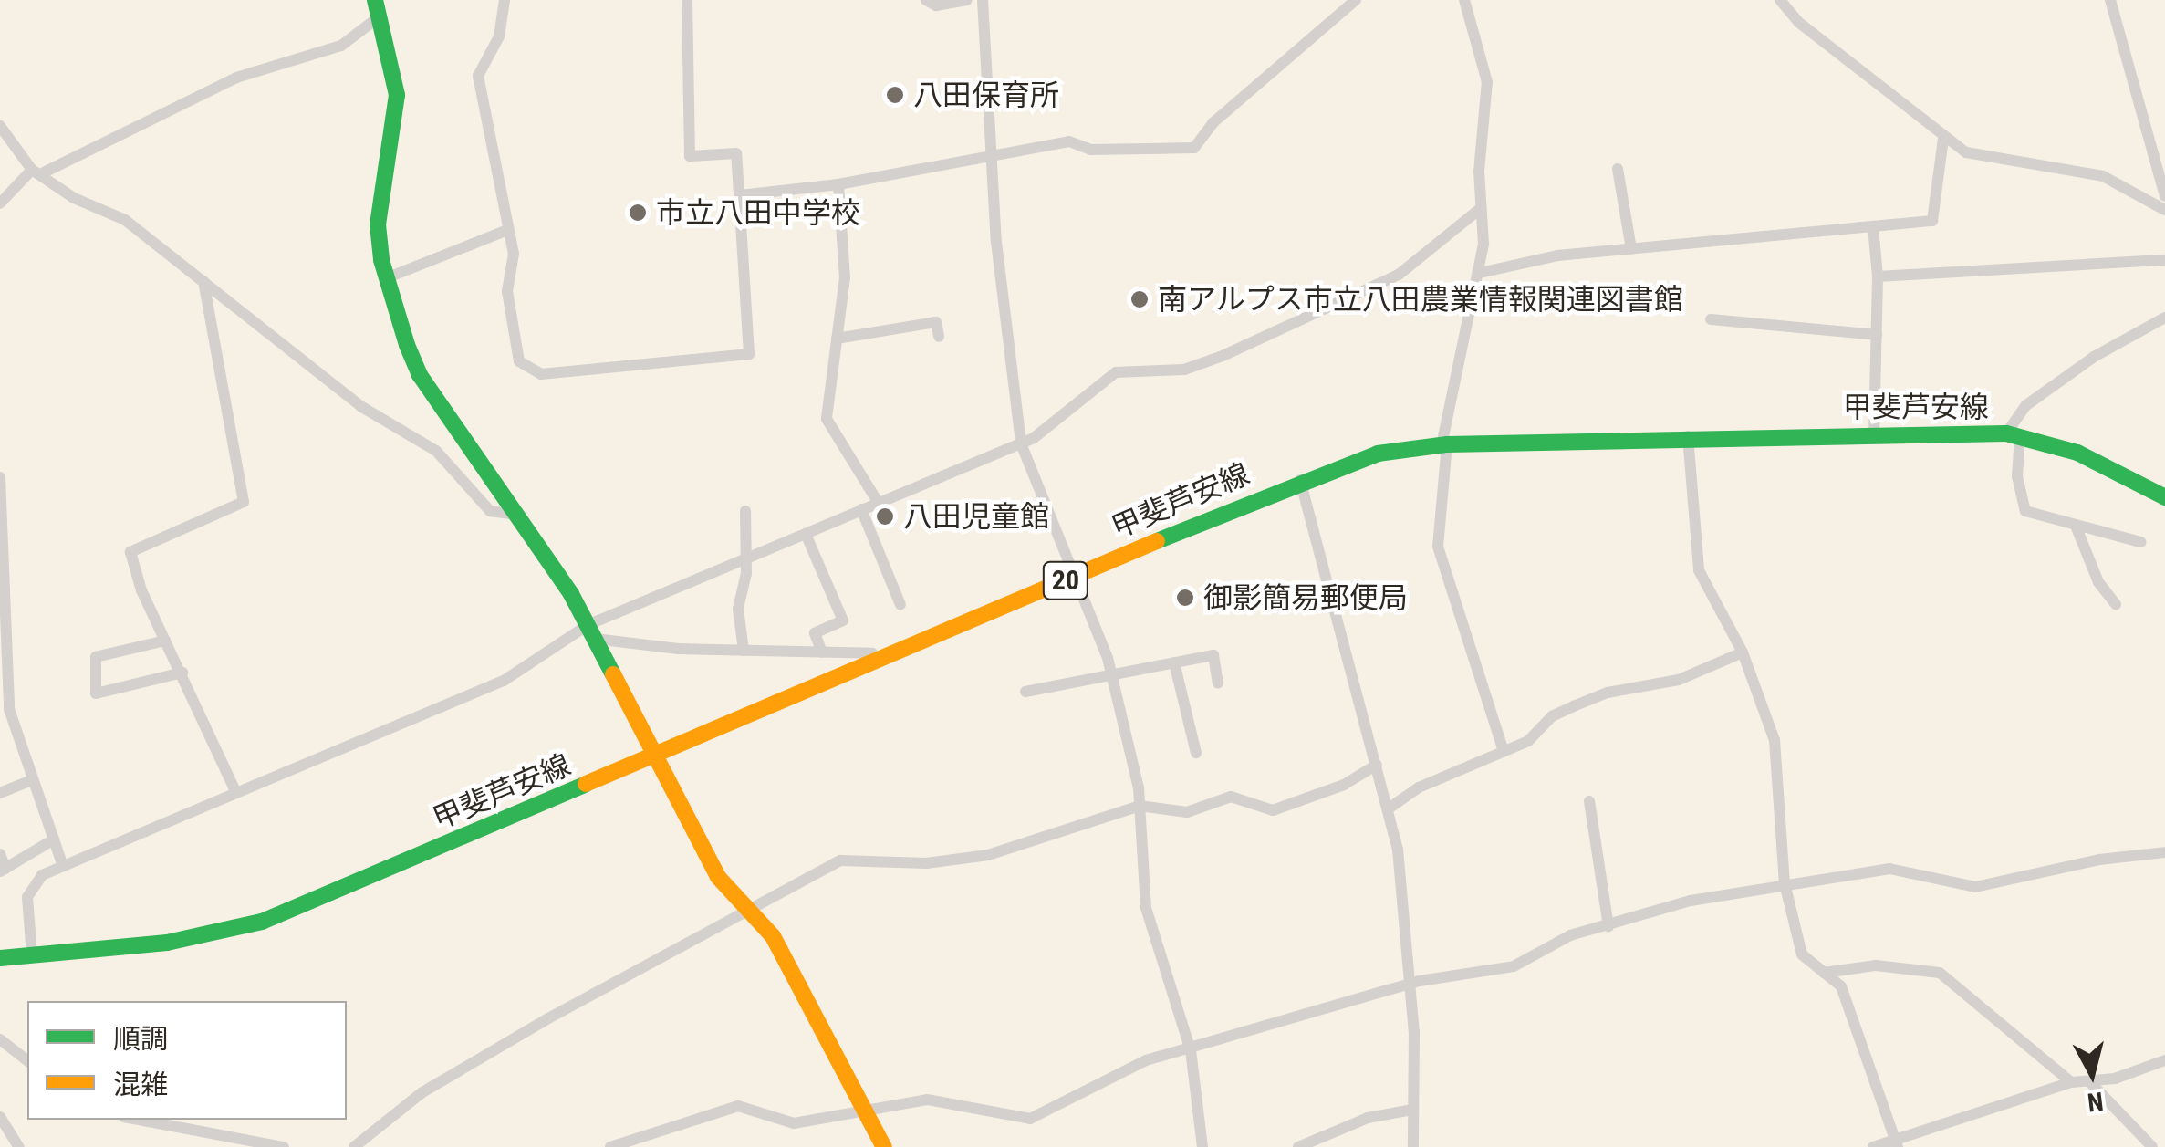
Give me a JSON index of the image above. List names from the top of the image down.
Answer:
{
  "streets": {
    "main road": ["甲斐芦安線", "20"]
  },
  "places": [
    "八田保育所",
    "市立八田中学校",
    "南アルプス市立八田農業情報関連図書館",
    "八田児童館",
    "御影簡易郵便局"
  ],
  "legend": ["順調", "混雑"],
  "north": "bottom"
}
